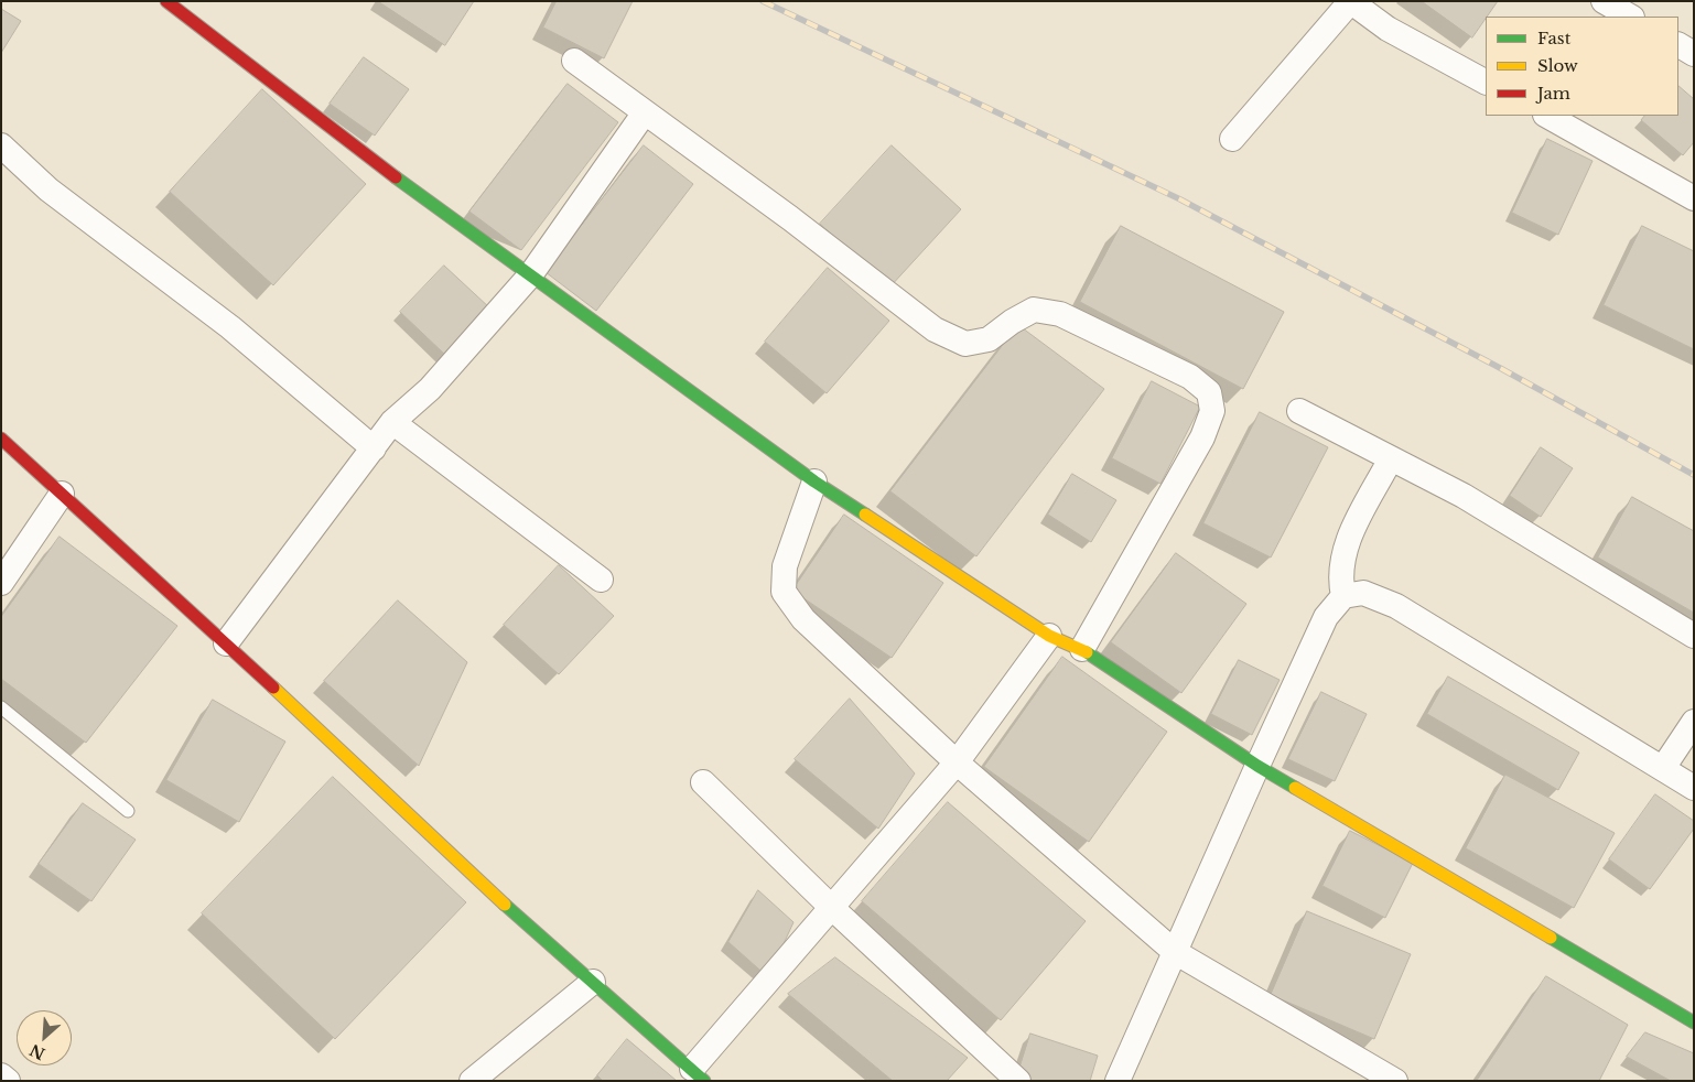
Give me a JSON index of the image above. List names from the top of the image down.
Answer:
{
  "legend": ["Fast", "Slow", "Jam"],
  "north": "bottom left"
}
